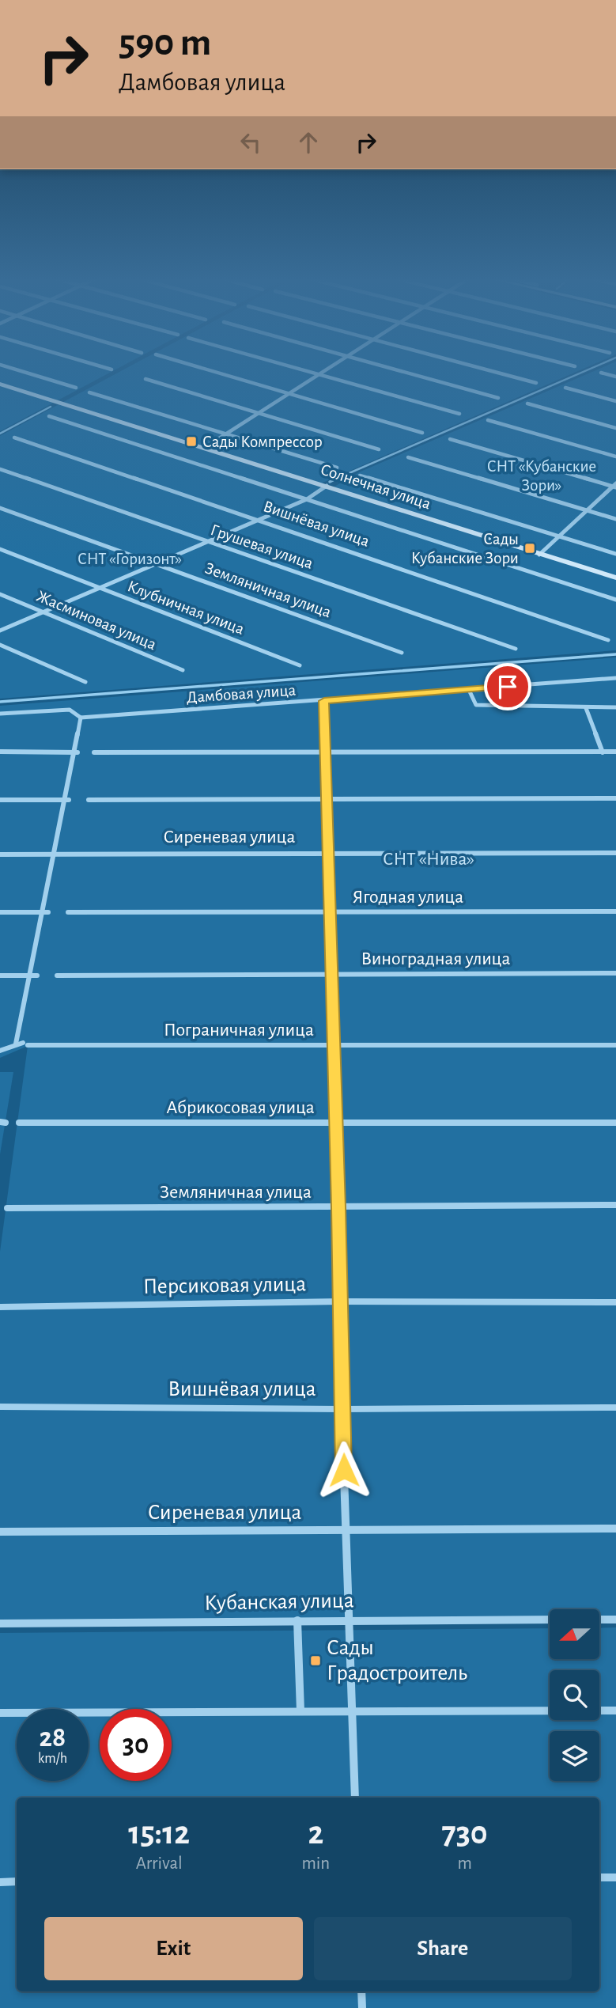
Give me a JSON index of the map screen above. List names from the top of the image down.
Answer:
{
  "streets": {
    "street": [
      "Солнечная улица",
      "Вишнёвая улица",
      "Грушевая улица",
      "Земляничная улица",
      "Клубничная улица",
      "Жасминовая улица",
      "Дамбовая улица",
      "Сиреневая улица",
      "Ягодная улица",
      "Виноградная улица",
      "Пограничная улица",
      "Абрикосовая улица",
      "Персиковая улица",
      "Кубанская улица"
    ]
  },
  "parks": ["СНТ «Кубанские Зори»", "СНТ «Горизонт»", "СНТ «Нива»"],
  "places": {
    "transit": ["Сады Компрессор", "Сады Кубанские Зори", "Сады Градостроитель"]
  },
  "north": "left",
  "page": {
    "turn": ["590 m", "Дамбовая улица"],
    "speed": "28 km/h",
    "limit": "30",
    "eta": [
      "15:12",
      "Arrival",
      "2",
      "min",
      "730",
      "m"
    ],
    "buttons": ["Exit", "Share"]
  }
}
